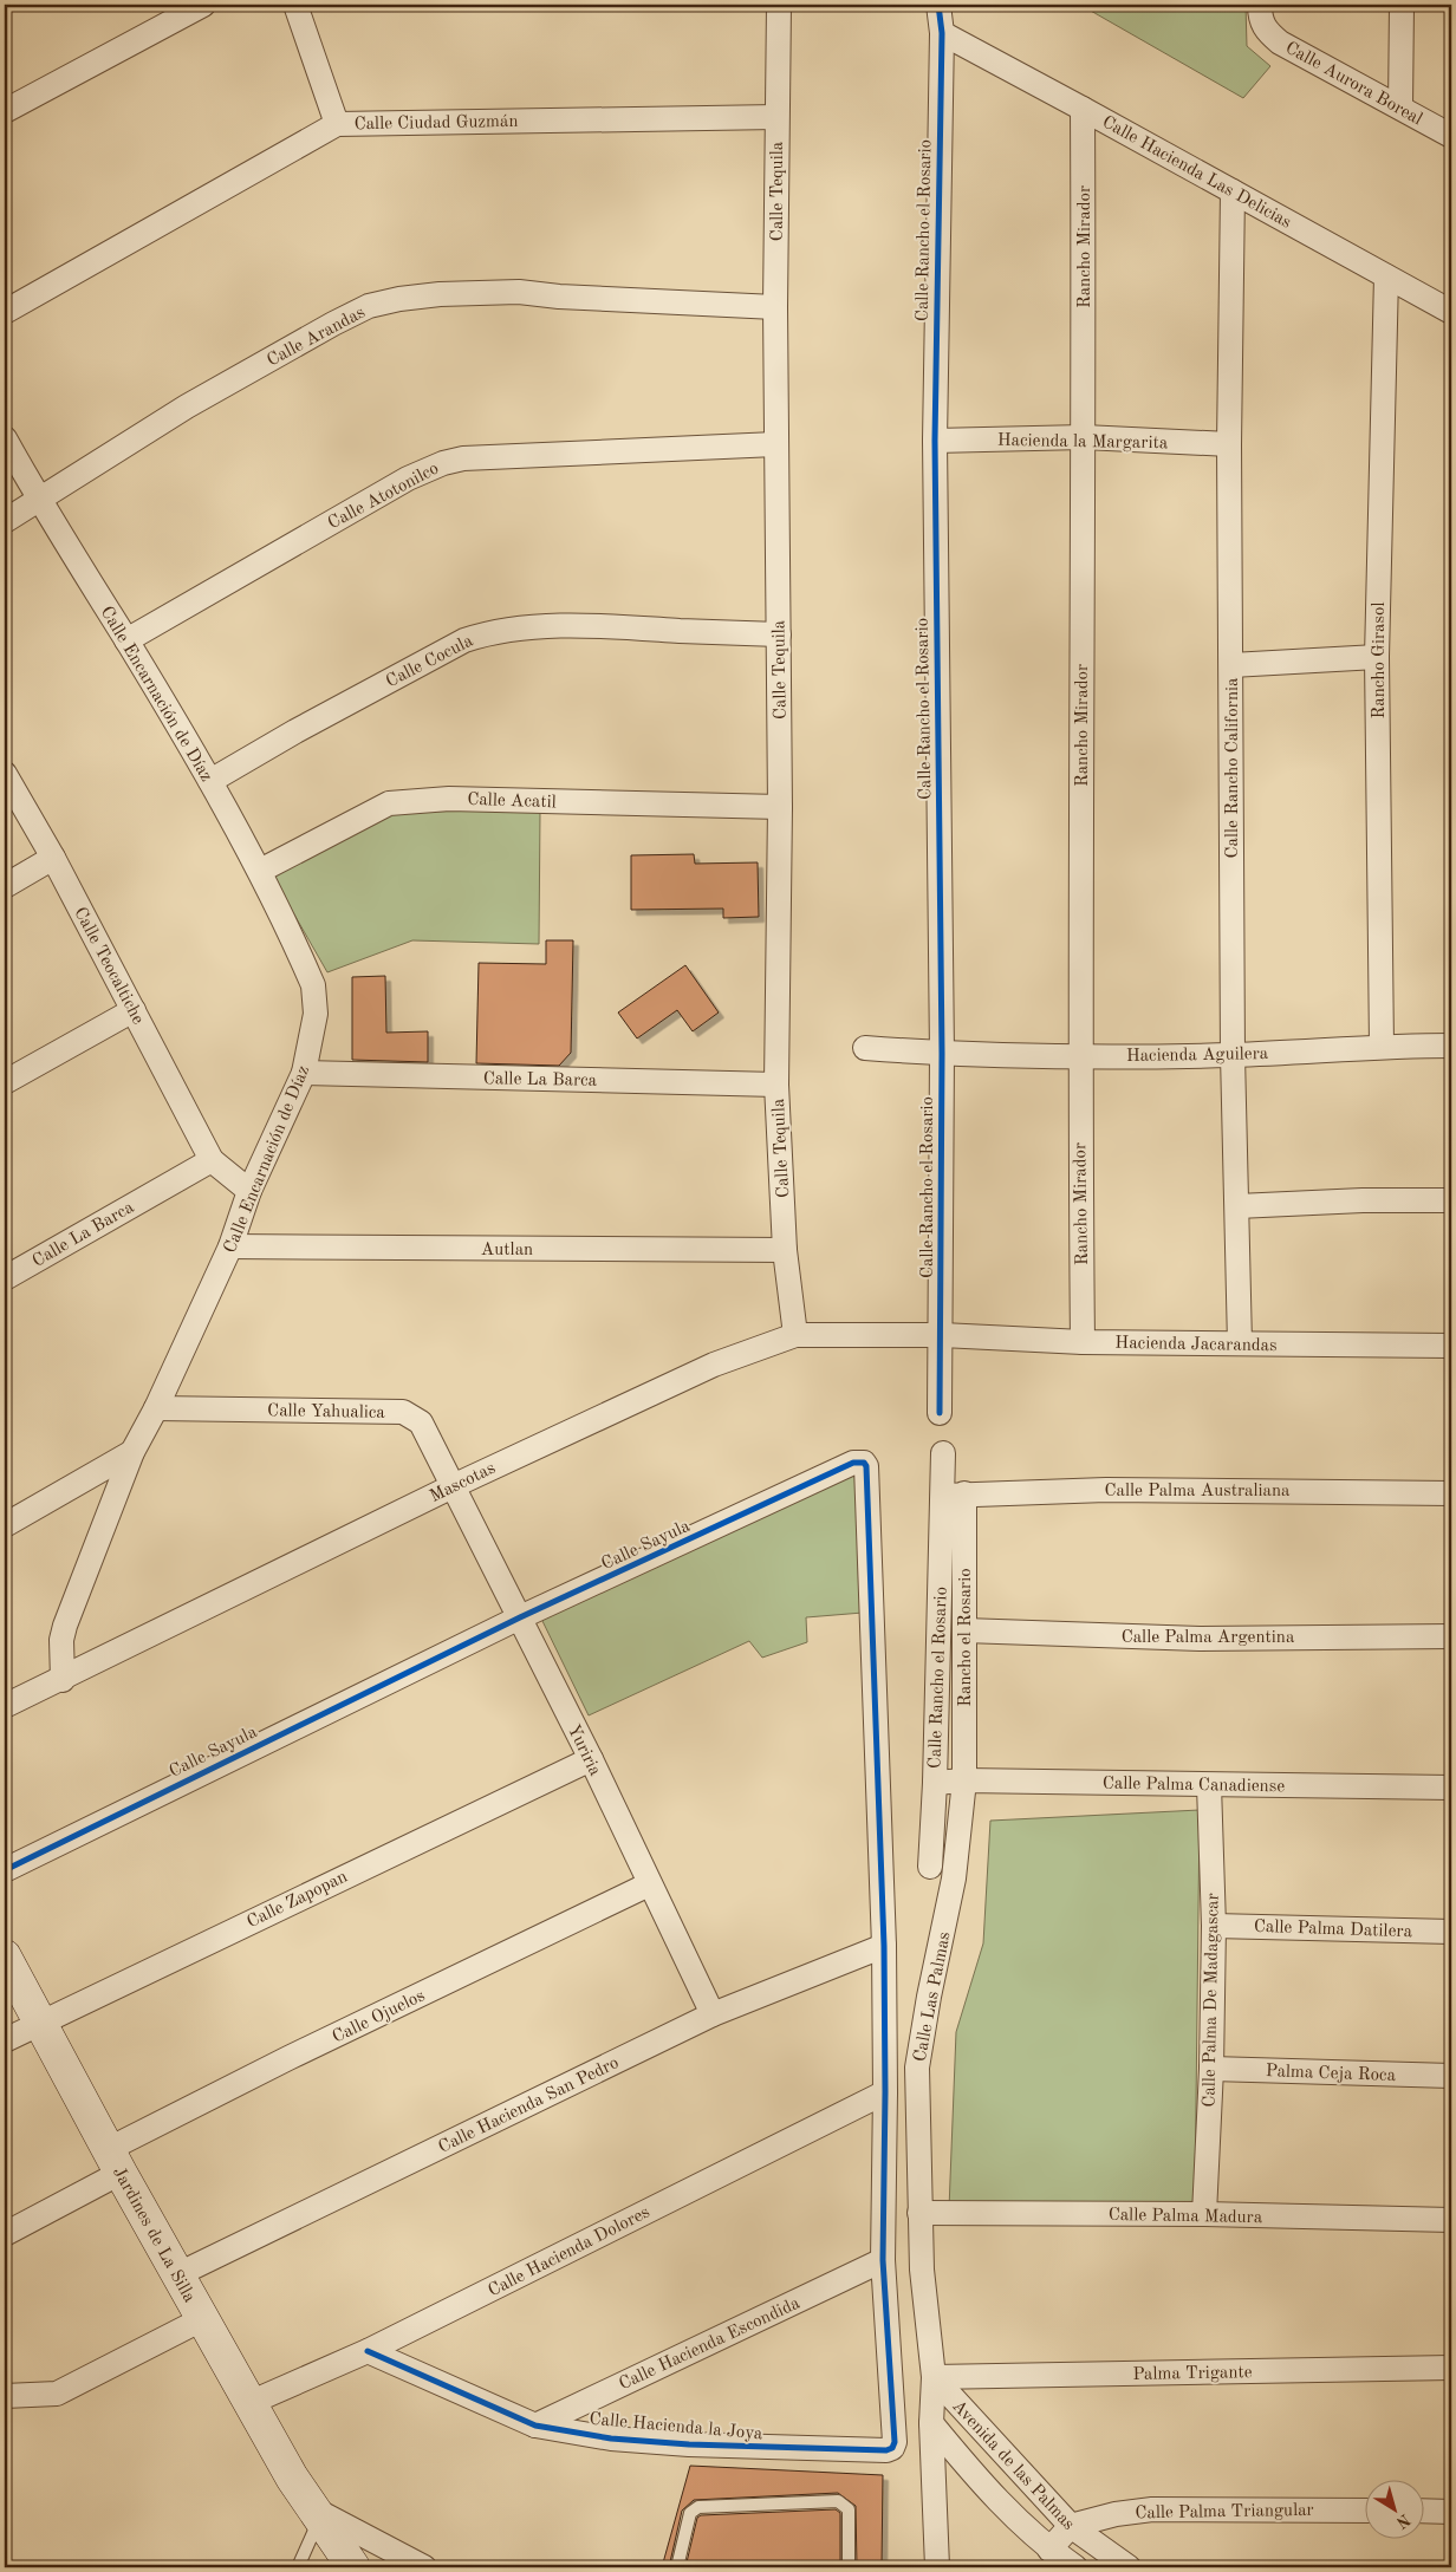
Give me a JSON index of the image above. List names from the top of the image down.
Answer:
{
  "streets": {
    "street": [
      "Calle Aurora Boreal",
      "Calle Ciudad Guzmán",
      "Calle Hacienda Las Delicias",
      "Calle Tequila",
      "Calle Rancho el Rosario",
      "Rancho Mirador",
      "Calle Arandas",
      "Hacienda la Margarita",
      "Calle Atotonilco",
      "Calle Cocula",
      "Rancho Girasol",
      "Calle Encarnación de Díaz",
      "Calle Rancho California",
      "Calle Acatil",
      "Calle Teocaltiche",
      "Hacienda Aguilera",
      "Calle La Barca",
      "Autlan",
      "Hacienda Jacarandas",
      "Calle Yahualica",
      "Mascotas",
      "Calle Palma Australiana",
      "Calle Sayula",
      "Calle Palma Argentina",
      "Rancho el Rosario",
      "Yuriria",
      "Calle Palma Canadiense",
      "Calle Zapopan",
      "Calle Palma Datilera",
      "Calle Las Palmas",
      "Calle Palma De Madagascar",
      "Calle Ojuelos",
      "Palma Ceja Roca",
      "Calle Hacienda San Pedro",
      "Calle Palma Madura",
      "Jardines de La Silla",
      "Calle Hacienda Dolores",
      "Calle Hacienda Escondida",
      "Palma Trigante",
      "Calle Hacienda la Joya",
      "Avenida de las Palmas",
      "Calle Palma Triangular"
    ]
  },
  "crossings": [
    ["Calle Ciudad Guzmán", "Calle Tequila"],
    ["Calle Hacienda Las Delicias", "Calle Rancho el Rosario"],
    ["Calle Hacienda Las Delicias", "Rancho Mirador"],
    ["Calle Hacienda Las Delicias", "Rancho Girasol"],
    ["Calle Hacienda Las Delicias", "Calle Rancho California"],
    ["Calle Tequila", "Calle Arandas"],
    ["Calle Tequila", "Calle Atotonilco"],
    ["Calle Tequila", "Calle Cocula"],
    ["Calle Tequila", "Calle Acatil"],
    ["Calle Tequila", "Calle La Barca"],
    ["Calle Tequila", "Autlan"],
    ["Calle Tequila", "Mascotas"],
    ["Calle Rancho el Rosario", "Hacienda la Margarita"],
    ["Calle Rancho el Rosario", "Hacienda Aguilera"],
    ["Calle Rancho el Rosario", "Hacienda Jacarandas"],
    ["Calle Rancho el Rosario", "Mascotas"],
    ["Calle Rancho el Rosario", "Calle Palma Australiana"],
    ["Calle Rancho el Rosario", "Rancho el Rosario"],
    ["Calle Rancho el Rosario", "Calle Palma Canadiense"],
    ["Rancho Mirador", "Hacienda la Margarita"],
    ["Rancho Mirador", "Hacienda Aguilera"],
    ["Rancho Mirador", "Hacienda Jacarandas"],
    ["Calle Arandas", "Calle Encarnación de Díaz"],
    ["Hacienda la Margarita", "Calle Rancho California"],
    ["Calle Atotonilco", "Calle Encarnación de Díaz"],
    ["Calle Cocula", "Calle Encarnación de Díaz"],
    ["Rancho Girasol", "Hacienda Aguilera"],
    ["Calle Encarnación de Díaz", "Calle Acatil"],
    ["Calle Encarnación de Díaz", "Calle La Barca"],
    ["Calle Encarnación de Díaz", "Autlan"],
    ["Calle Encarnación de Díaz", "Calle Yahualica"],
    ["Calle Encarnación de Díaz", "Mascotas"],
    ["Calle Rancho California", "Hacienda Aguilera"],
    ["Calle Rancho California", "Hacienda Jacarandas"],
    ["Calle Teocaltiche", "Calle La Barca"],
    ["Hacienda Jacarandas", "Mascotas"],
    ["Calle Yahualica", "Mascotas"],
    ["Calle Yahualica", "Yuriria"],
    ["Mascotas", "Yuriria"],
    ["Calle Palma Australiana", "Rancho el Rosario"],
    ["Calle Sayula", "Yuriria"],
    ["Calle Sayula", "Calle Hacienda San Pedro"],
    ["Calle Palma Argentina", "Rancho el Rosario"],
    ["Rancho el Rosario", "Calle Palma Canadiense"],
    ["Rancho el Rosario", "Calle Las Palmas"],
    ["Yuriria", "Calle Zapopan"],
    ["Yuriria", "Calle Ojuelos"],
    ["Yuriria", "Calle Hacienda San Pedro"],
    ["Calle Palma Canadiense", "Calle Las Palmas"],
    ["Calle Palma Canadiense", "Calle Palma De Madagascar"],
    ["Calle Zapopan", "Jardines de La Silla"],
    ["Calle Palma Datilera", "Calle Palma De Madagascar"],
    ["Calle Las Palmas", "Calle Palma Madura"],
    ["Calle Palma De Madagascar", "Palma Ceja Roca"],
    ["Calle Palma De Madagascar", "Calle Palma Madura"],
    ["Calle Ojuelos", "Jardines de La Silla"],
    ["Calle Hacienda San Pedro", "Jardines de La Silla"],
    ["Jardines de La Silla", "Calle Hacienda Dolores"],
    ["Calle Hacienda Dolores", "Calle Hacienda la Joya"],
    ["Calle Hacienda Escondida", "Calle Hacienda la Joya"],
    ["Palma Trigante", "Avenida de las Palmas"],
    ["Avenida de las Palmas", "Calle Palma Triangular"]
  ],
  "north": "bottom right"
}
